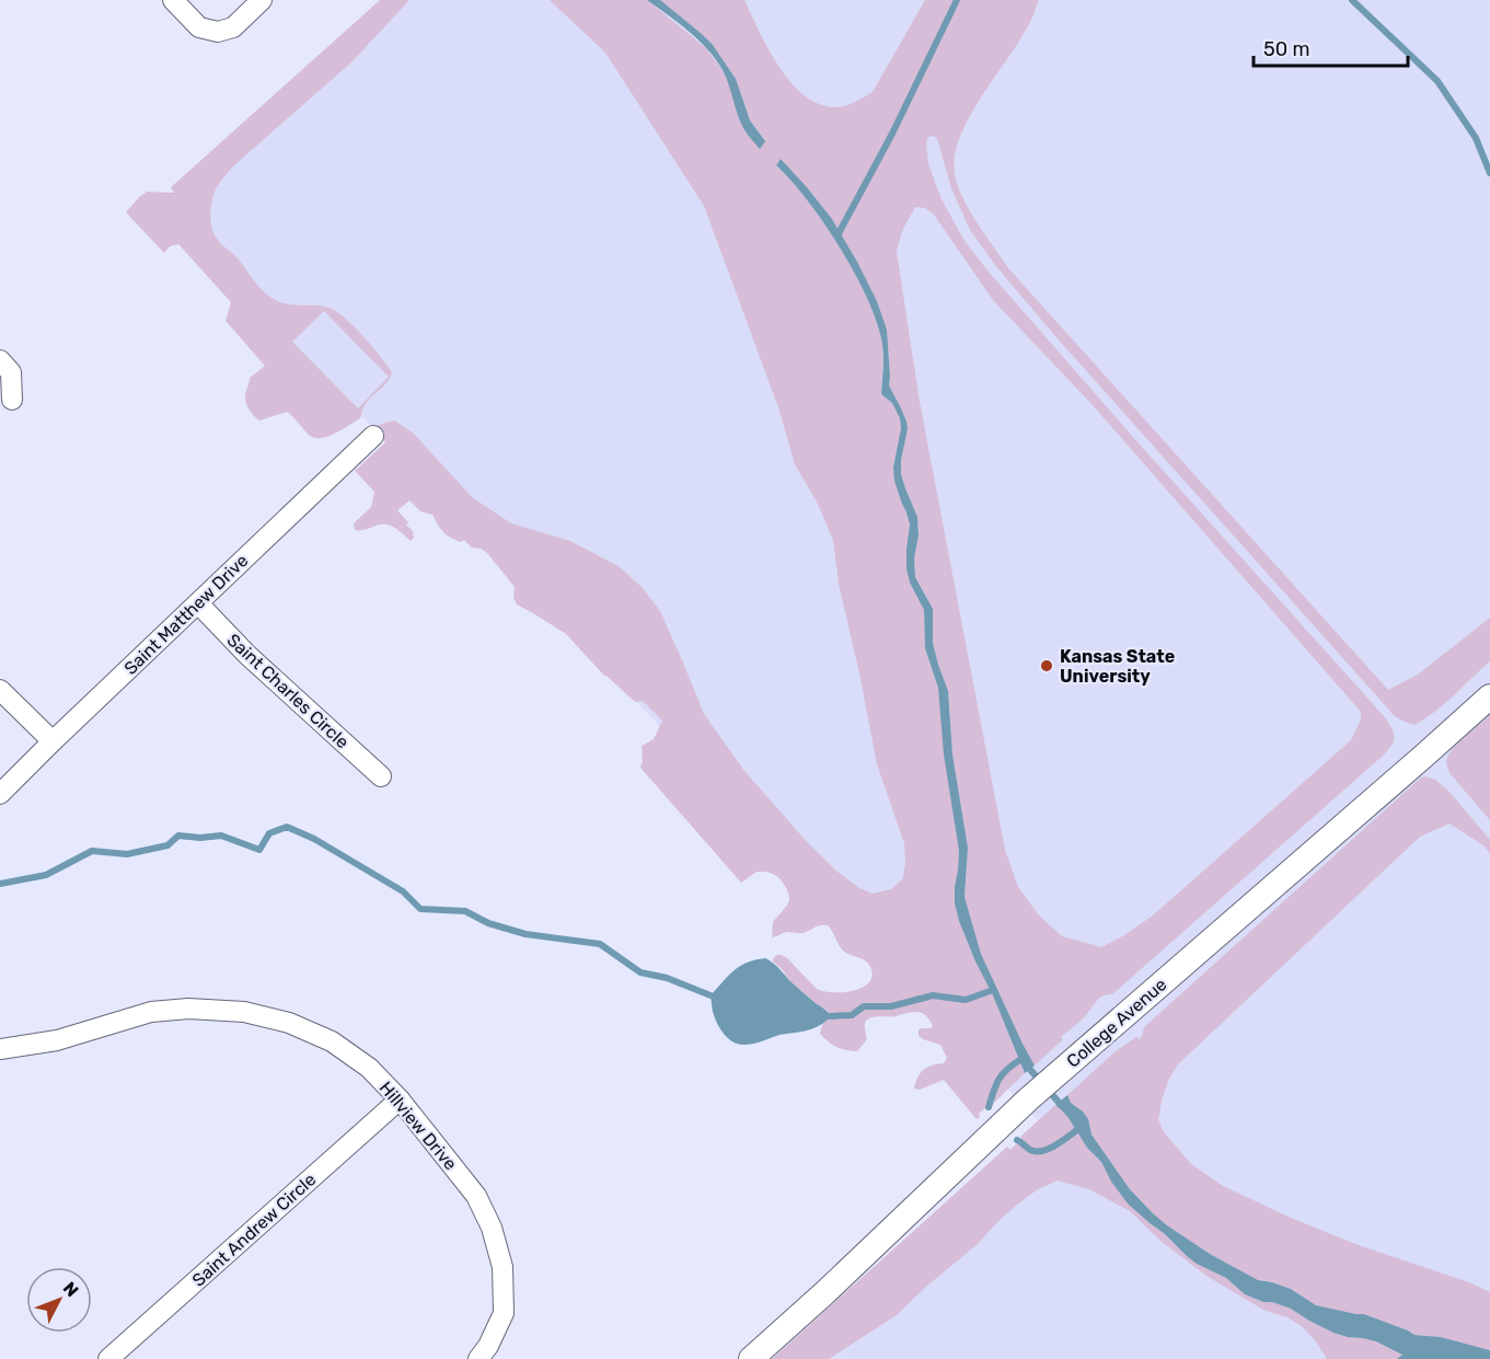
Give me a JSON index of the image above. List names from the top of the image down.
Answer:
{
  "streets": {
    "street": [
      "Saint Matthew Drive",
      "Saint Charles Circle",
      "College Avenue",
      "Hillview Drive",
      "Saint Andrew Circle"
    ]
  },
  "crossings": [
    ["Saint Matthew Drive", "Saint Charles Circle"],
    ["Hillview Drive", "Saint Andrew Circle"]
  ],
  "places": ["Kansas State University"],
  "scale_bar": "50 m",
  "north": "top right"
}
